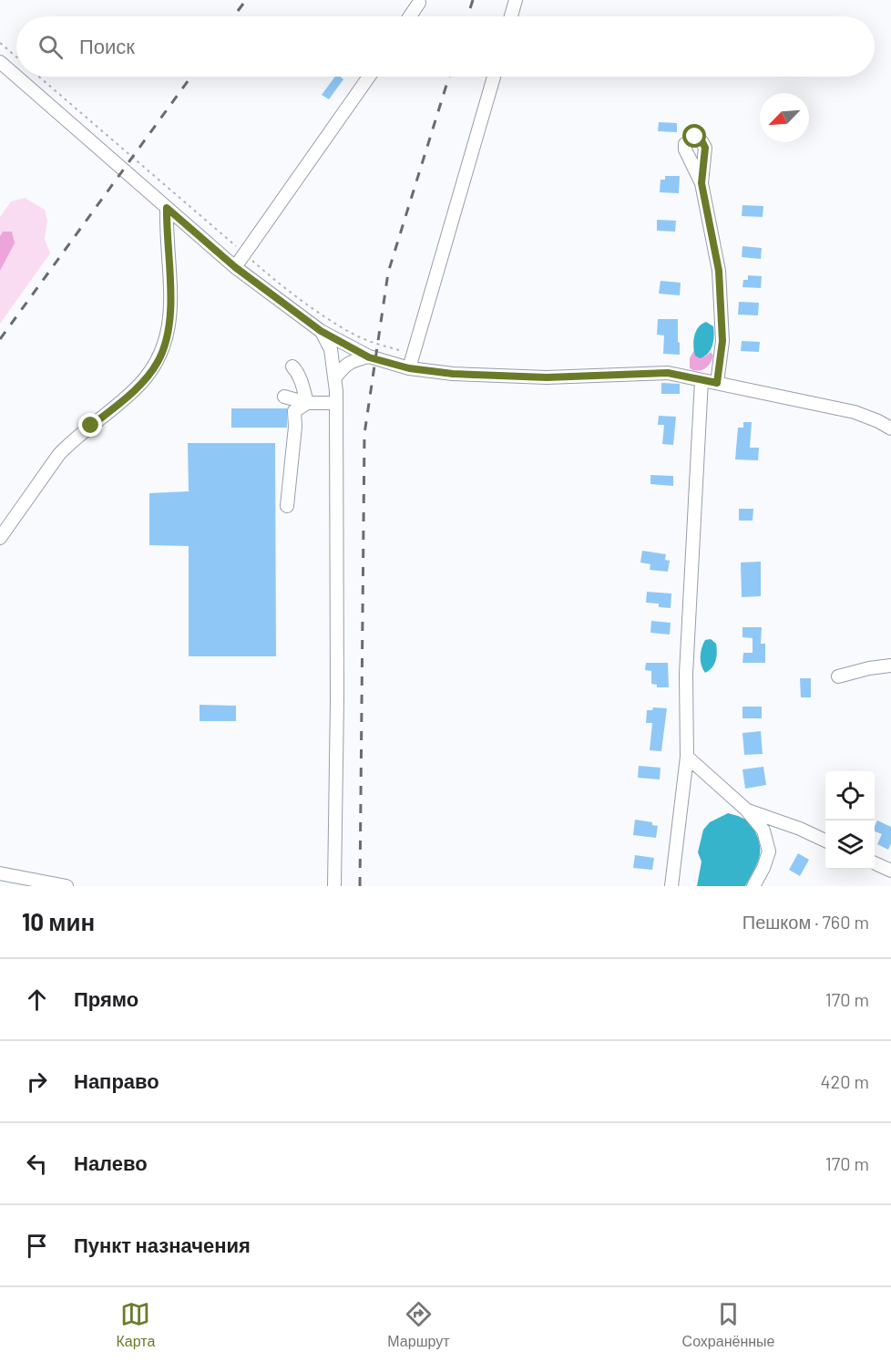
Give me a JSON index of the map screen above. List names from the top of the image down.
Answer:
{
  "north": "bottom left",
  "page": {
    "search": "Поиск",
    "heading": ["10 мин", "Пешком · 760 m"],
    "list": [
      ["Прямо", "170 m"],
      ["Направо", "420 m"],
      ["Налево", "170 m"],
      "Пункт назначения"
    ],
    "nav": ["Карта", "Маршрут", "Сохранённые"]
  }
}
